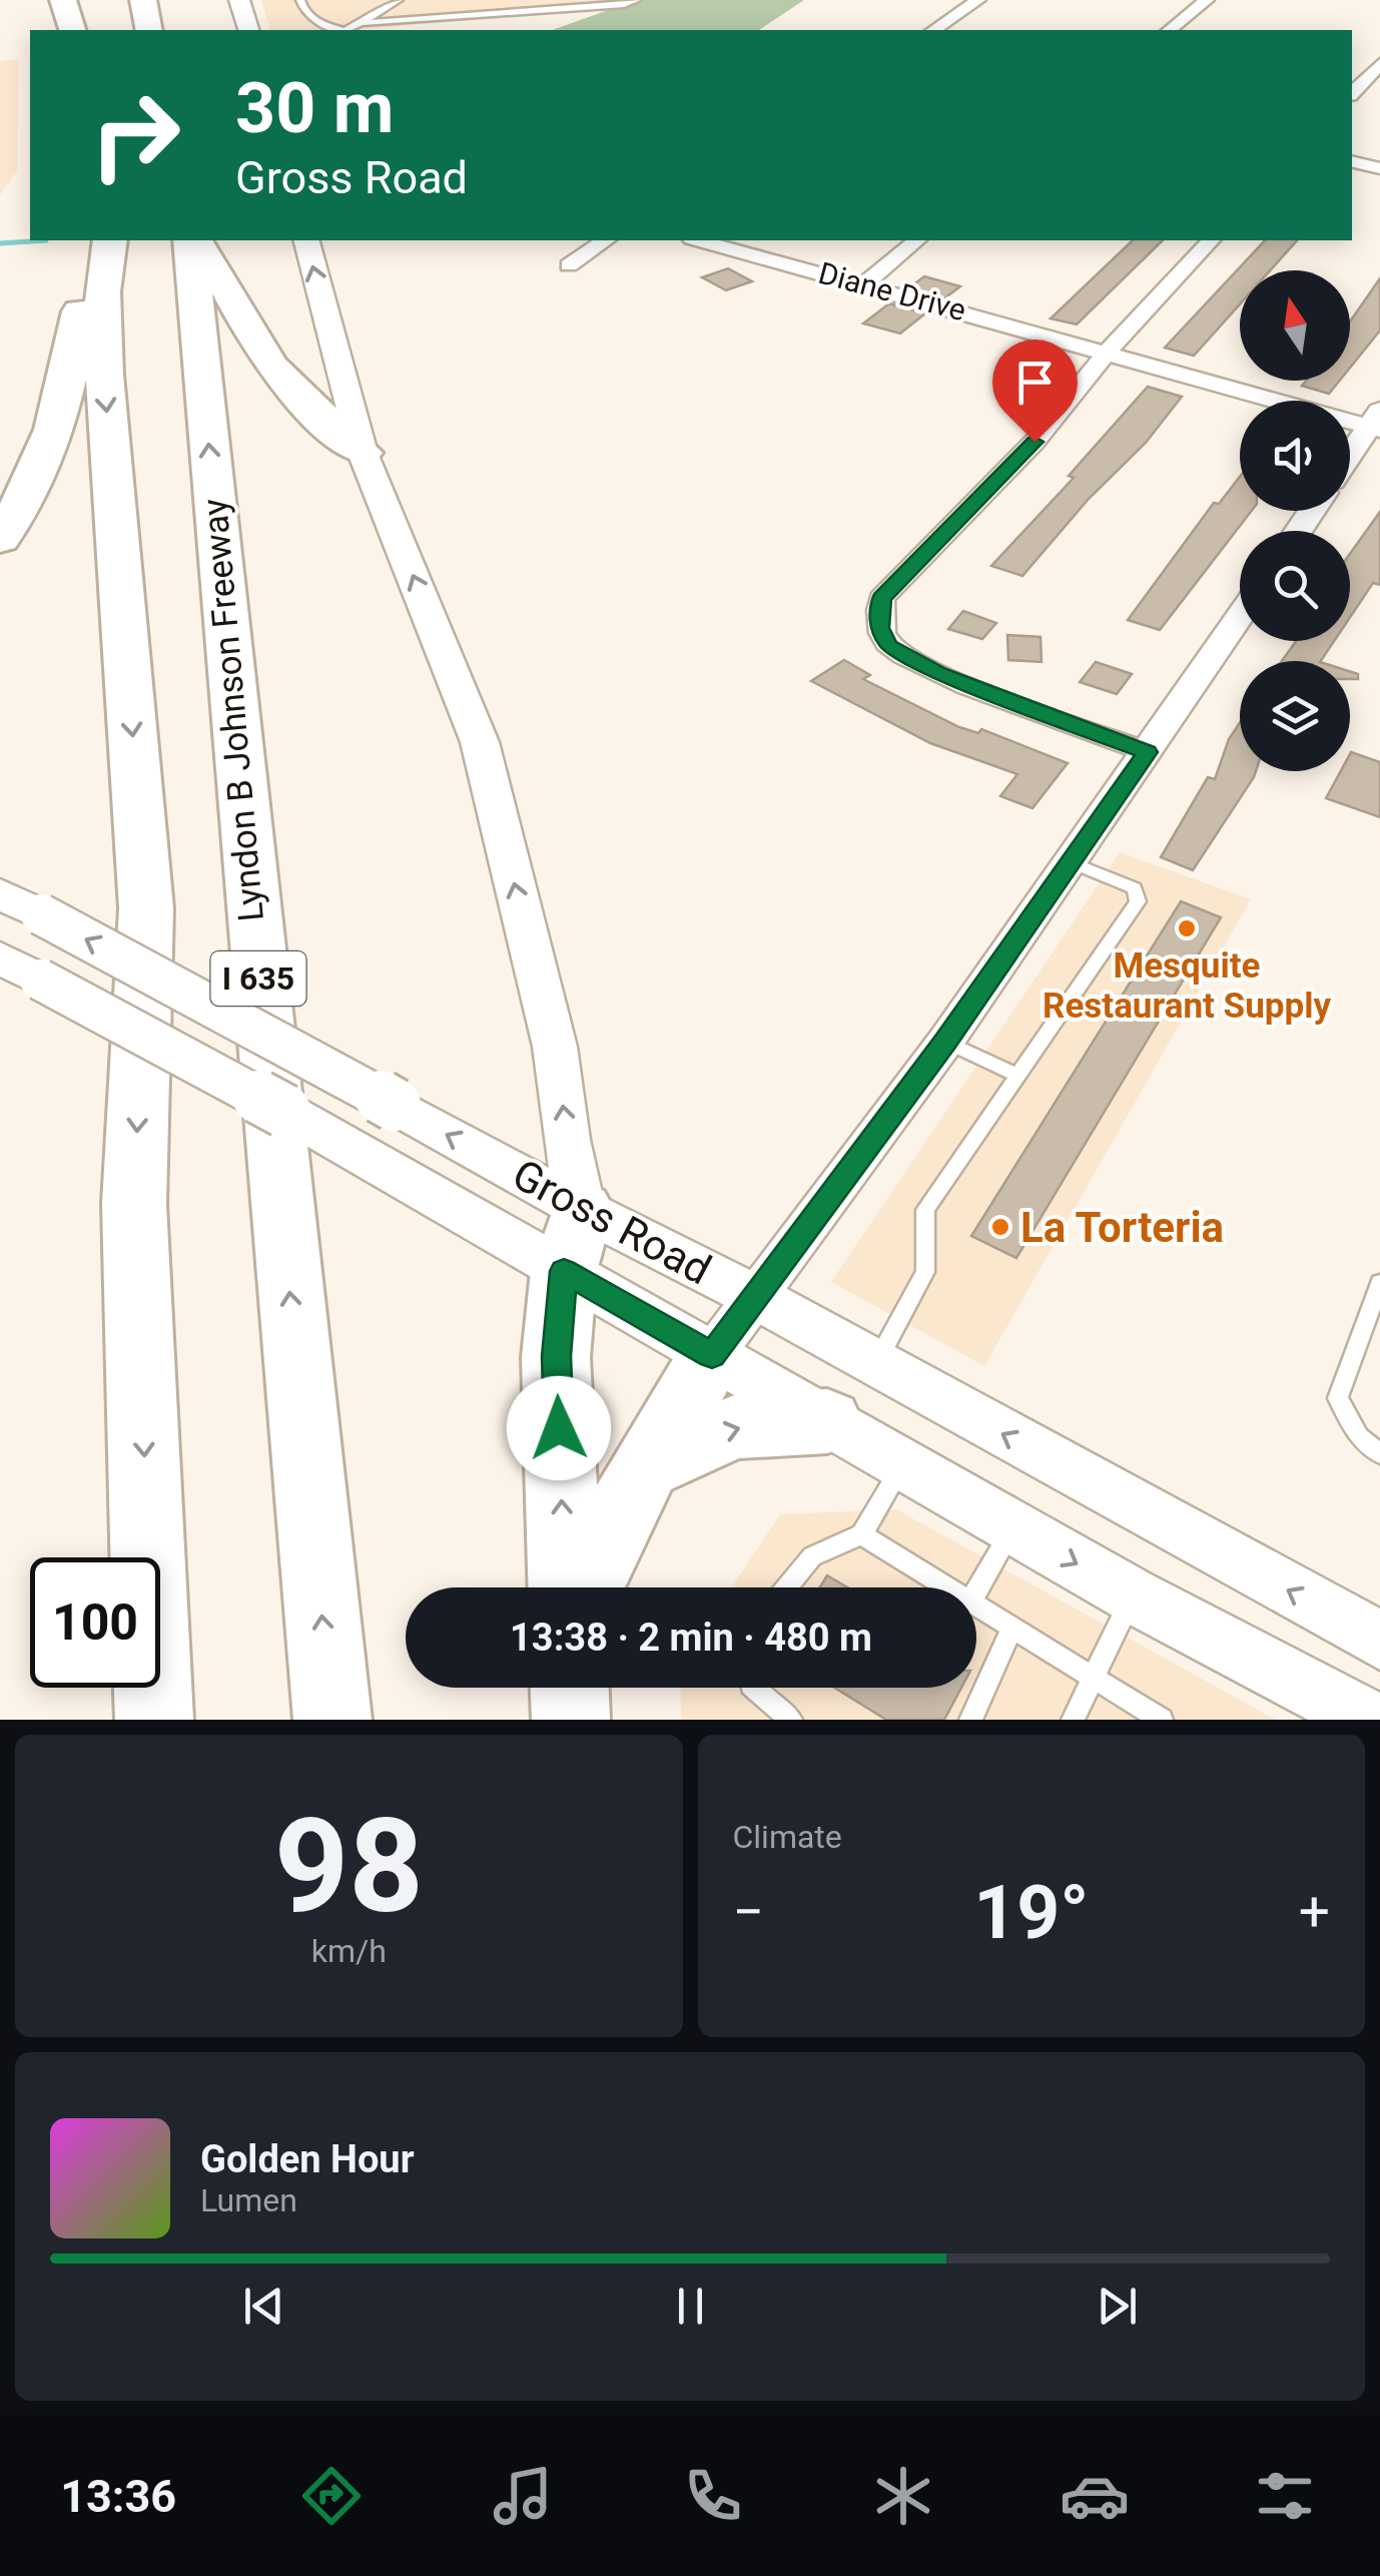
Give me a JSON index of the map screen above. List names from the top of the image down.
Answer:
{
  "streets": {
    "highway": ["Lyndon B Johnson Freeway", "I 635"],
    "main road": ["Gross Road"],
    "street": ["Diane Drive"]
  },
  "places": ["Mesquite Restaurant Supply", "La Torteria"],
  "north": "top",
  "page": {
    "turn": ["30 m", "Gross Road"],
    "limit": "100",
    "trip": "13:38 · 2 min · 480 m",
    "tile": [
      ["98", "km/h"],
      "Climate"
    ],
    "heat": ["−", "19°", "+"],
    "song": ["Golden Hour", "Lumen"],
    "tabs": "13:36"
  }
}
